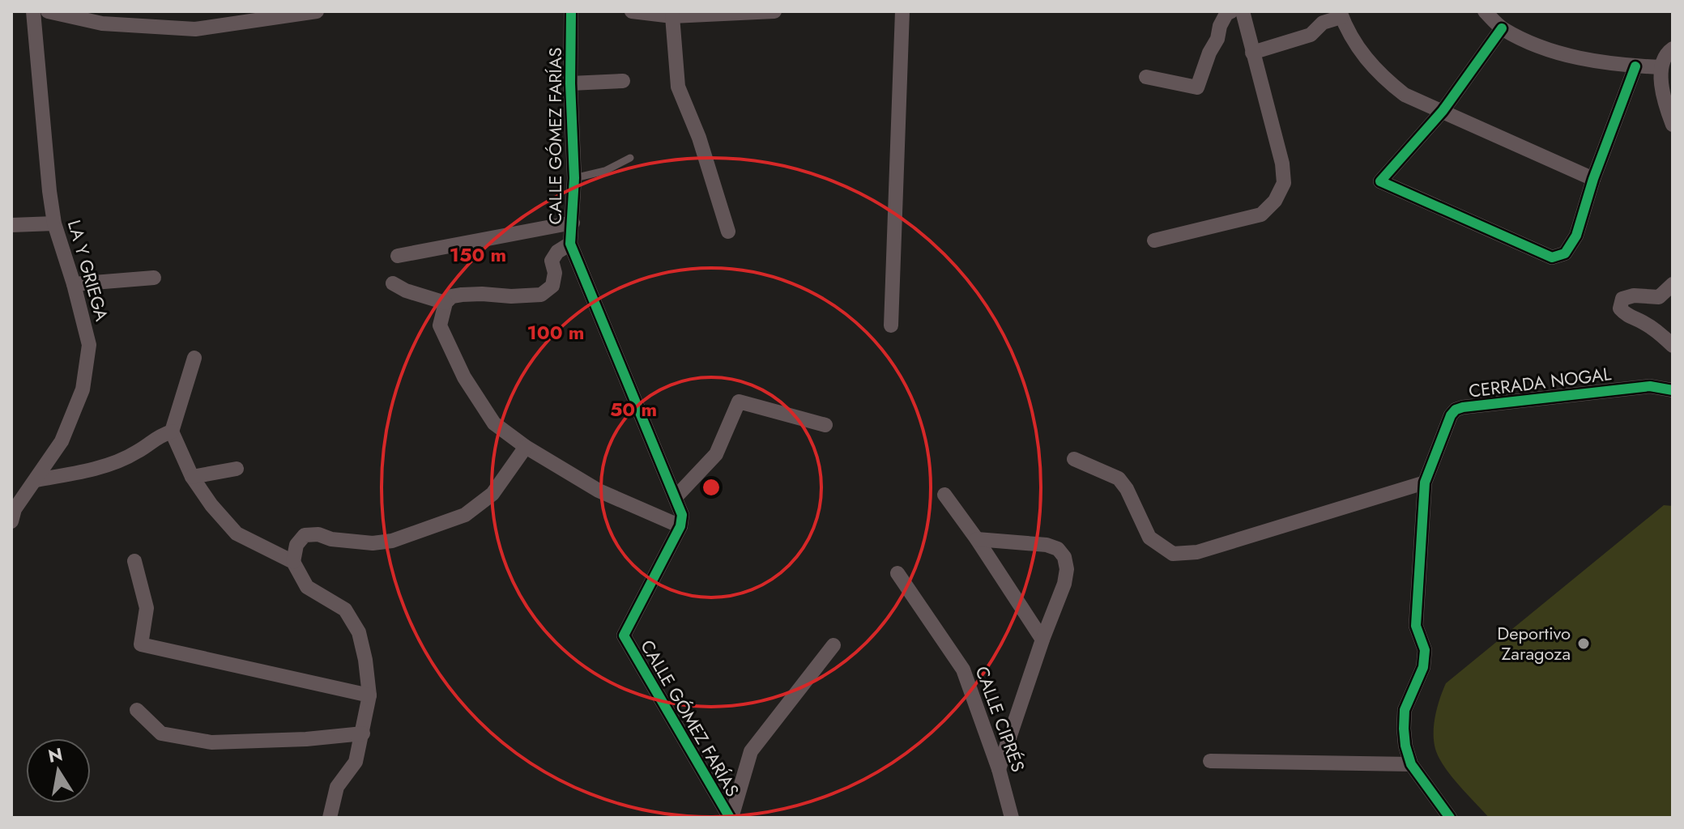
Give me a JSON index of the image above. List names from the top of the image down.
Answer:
{
  "streets": {
    "street": [
      "CALLE GÓMEZ FARÍAS",
      "LA Y GRIEGA",
      "CERRADA NOGAL",
      "CALLE CIPRÉS"
    ]
  },
  "places": ["Deportivo Zaragoza"],
  "north": "top",
  "rings": ["150 m", "100 m", "50 m"]
}
